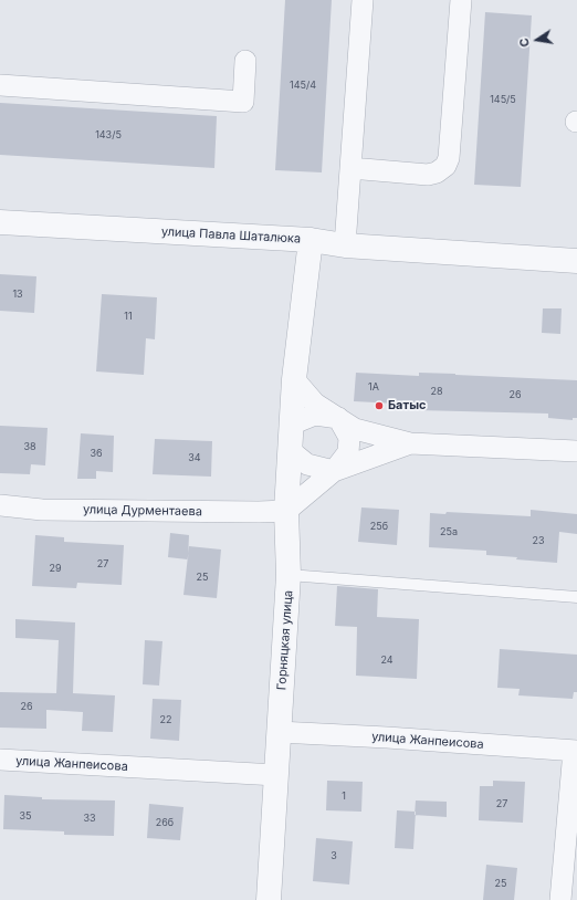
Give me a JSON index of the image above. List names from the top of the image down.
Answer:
{
  "streets": {
    "street": [
      "улица Павла Шаталюка",
      "улица Дурментаева",
      "Горняцкая улица",
      "улица Жанпеисова"
    ]
  },
  "crossings": [
    ["улица Павла Шаталюка", "Горняцкая улица"],
    ["улица Дурментаева", "Горняцкая улица"],
    ["Горняцкая улица", "улица Жанпеисова"]
  ],
  "places": ["Батыс"],
  "house_numbers": [
    "145/4",
    "145/5",
    "143/5",
    "13",
    "11",
    "1А",
    "28",
    "26",
    "38",
    "36",
    "34",
    "25б",
    "25а",
    "23",
    "27",
    "29",
    "25",
    "24",
    "26",
    "22",
    "1",
    "27",
    "35",
    "33",
    "26б",
    "3",
    "25"
  ],
  "north": "left"
}
